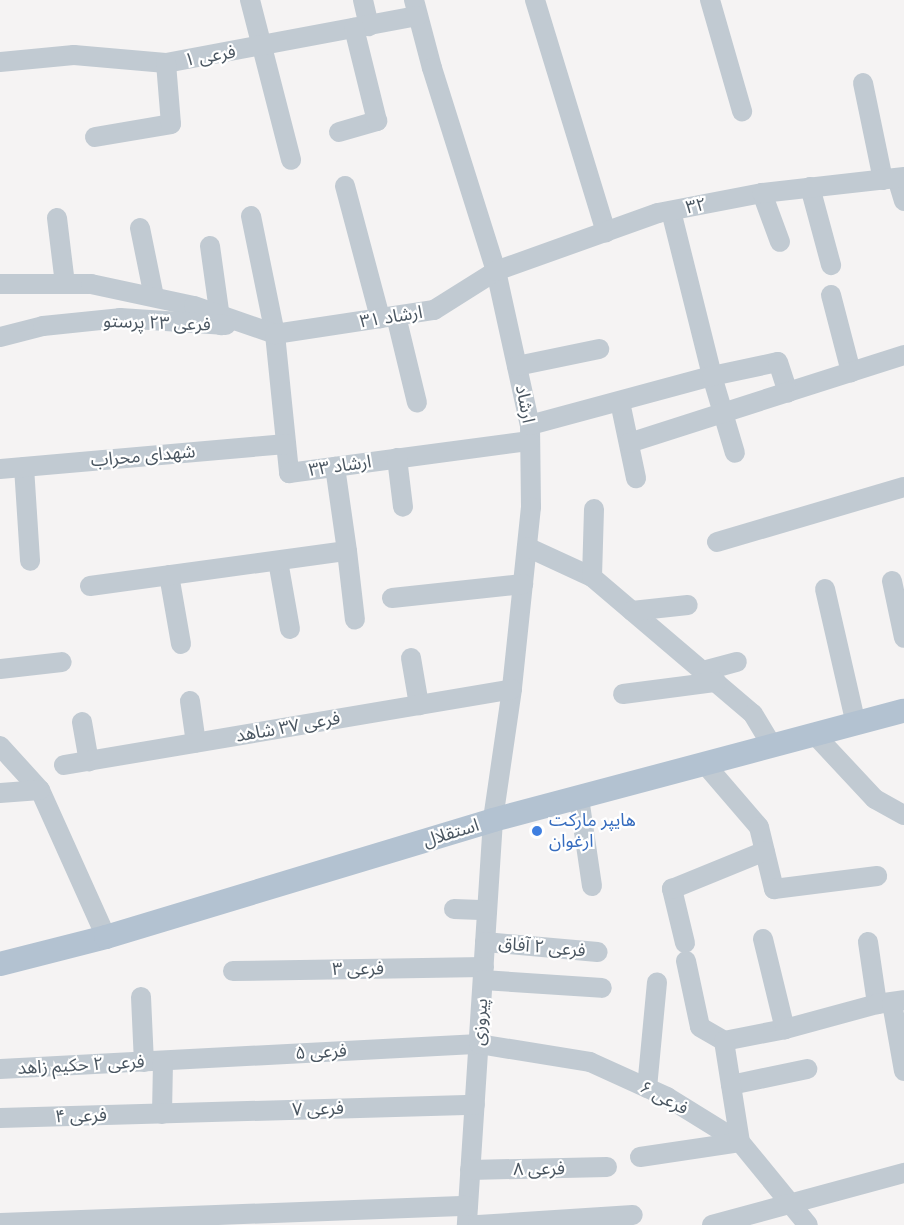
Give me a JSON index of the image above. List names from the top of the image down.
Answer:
{
  "streets": {
    "main road": ["استقلال"],
    "street": [
      "فرعی ۱",
      "۳۲",
      "ارشاد ۳۱",
      "فرعی ۲۳ پرستو",
      "ارشاد",
      "شهدای محراب",
      "ارشاد ۳۳",
      "فرعی ۳۷ شاهد",
      "فرعی ۲ آفاق",
      "فرعی ۳",
      "پیروزی",
      "فرعی ۵",
      "فرعی ۲ حکیم زاهد",
      "فرعی ۶",
      "فرعی ۷",
      "فرعی ۴",
      "فرعی ۸"
    ]
  },
  "crossings": [
    ["فرعی ۱", "ارشاد"],
    ["۳۲", "ارشاد ۳۱"],
    ["۳۲", "ارشاد"],
    ["ارشاد ۳۱", "ارشاد"],
    ["ارشاد ۳۱", "ارشاد ۳۳"],
    ["ارشاد", "ارشاد ۳۳"],
    ["ارشاد", "فرعی ۳۷ شاهد"],
    ["ارشاد", "استقلال"],
    ["ارشاد", "پیروزی"],
    ["شهدای محراب", "ارشاد ۳۳"],
    ["استقلال", "پیروزی"],
    ["فرعی ۲ آفاق", "پیروزی"],
    ["فرعی ۳", "پیروزی"],
    ["پیروزی", "فرعی ۵"],
    ["پیروزی", "فرعی ۶"],
    ["پیروزی", "فرعی ۷"],
    ["پیروزی", "فرعی ۸"],
    ["فرعی ۵", "فرعی ۲ حکیم زاهد"],
    ["فرعی ۵", "فرعی ۶"],
    ["فرعی ۷", "فرعی ۴"]
  ],
  "places": ["هایپر مارکت ارغوان"]
}
